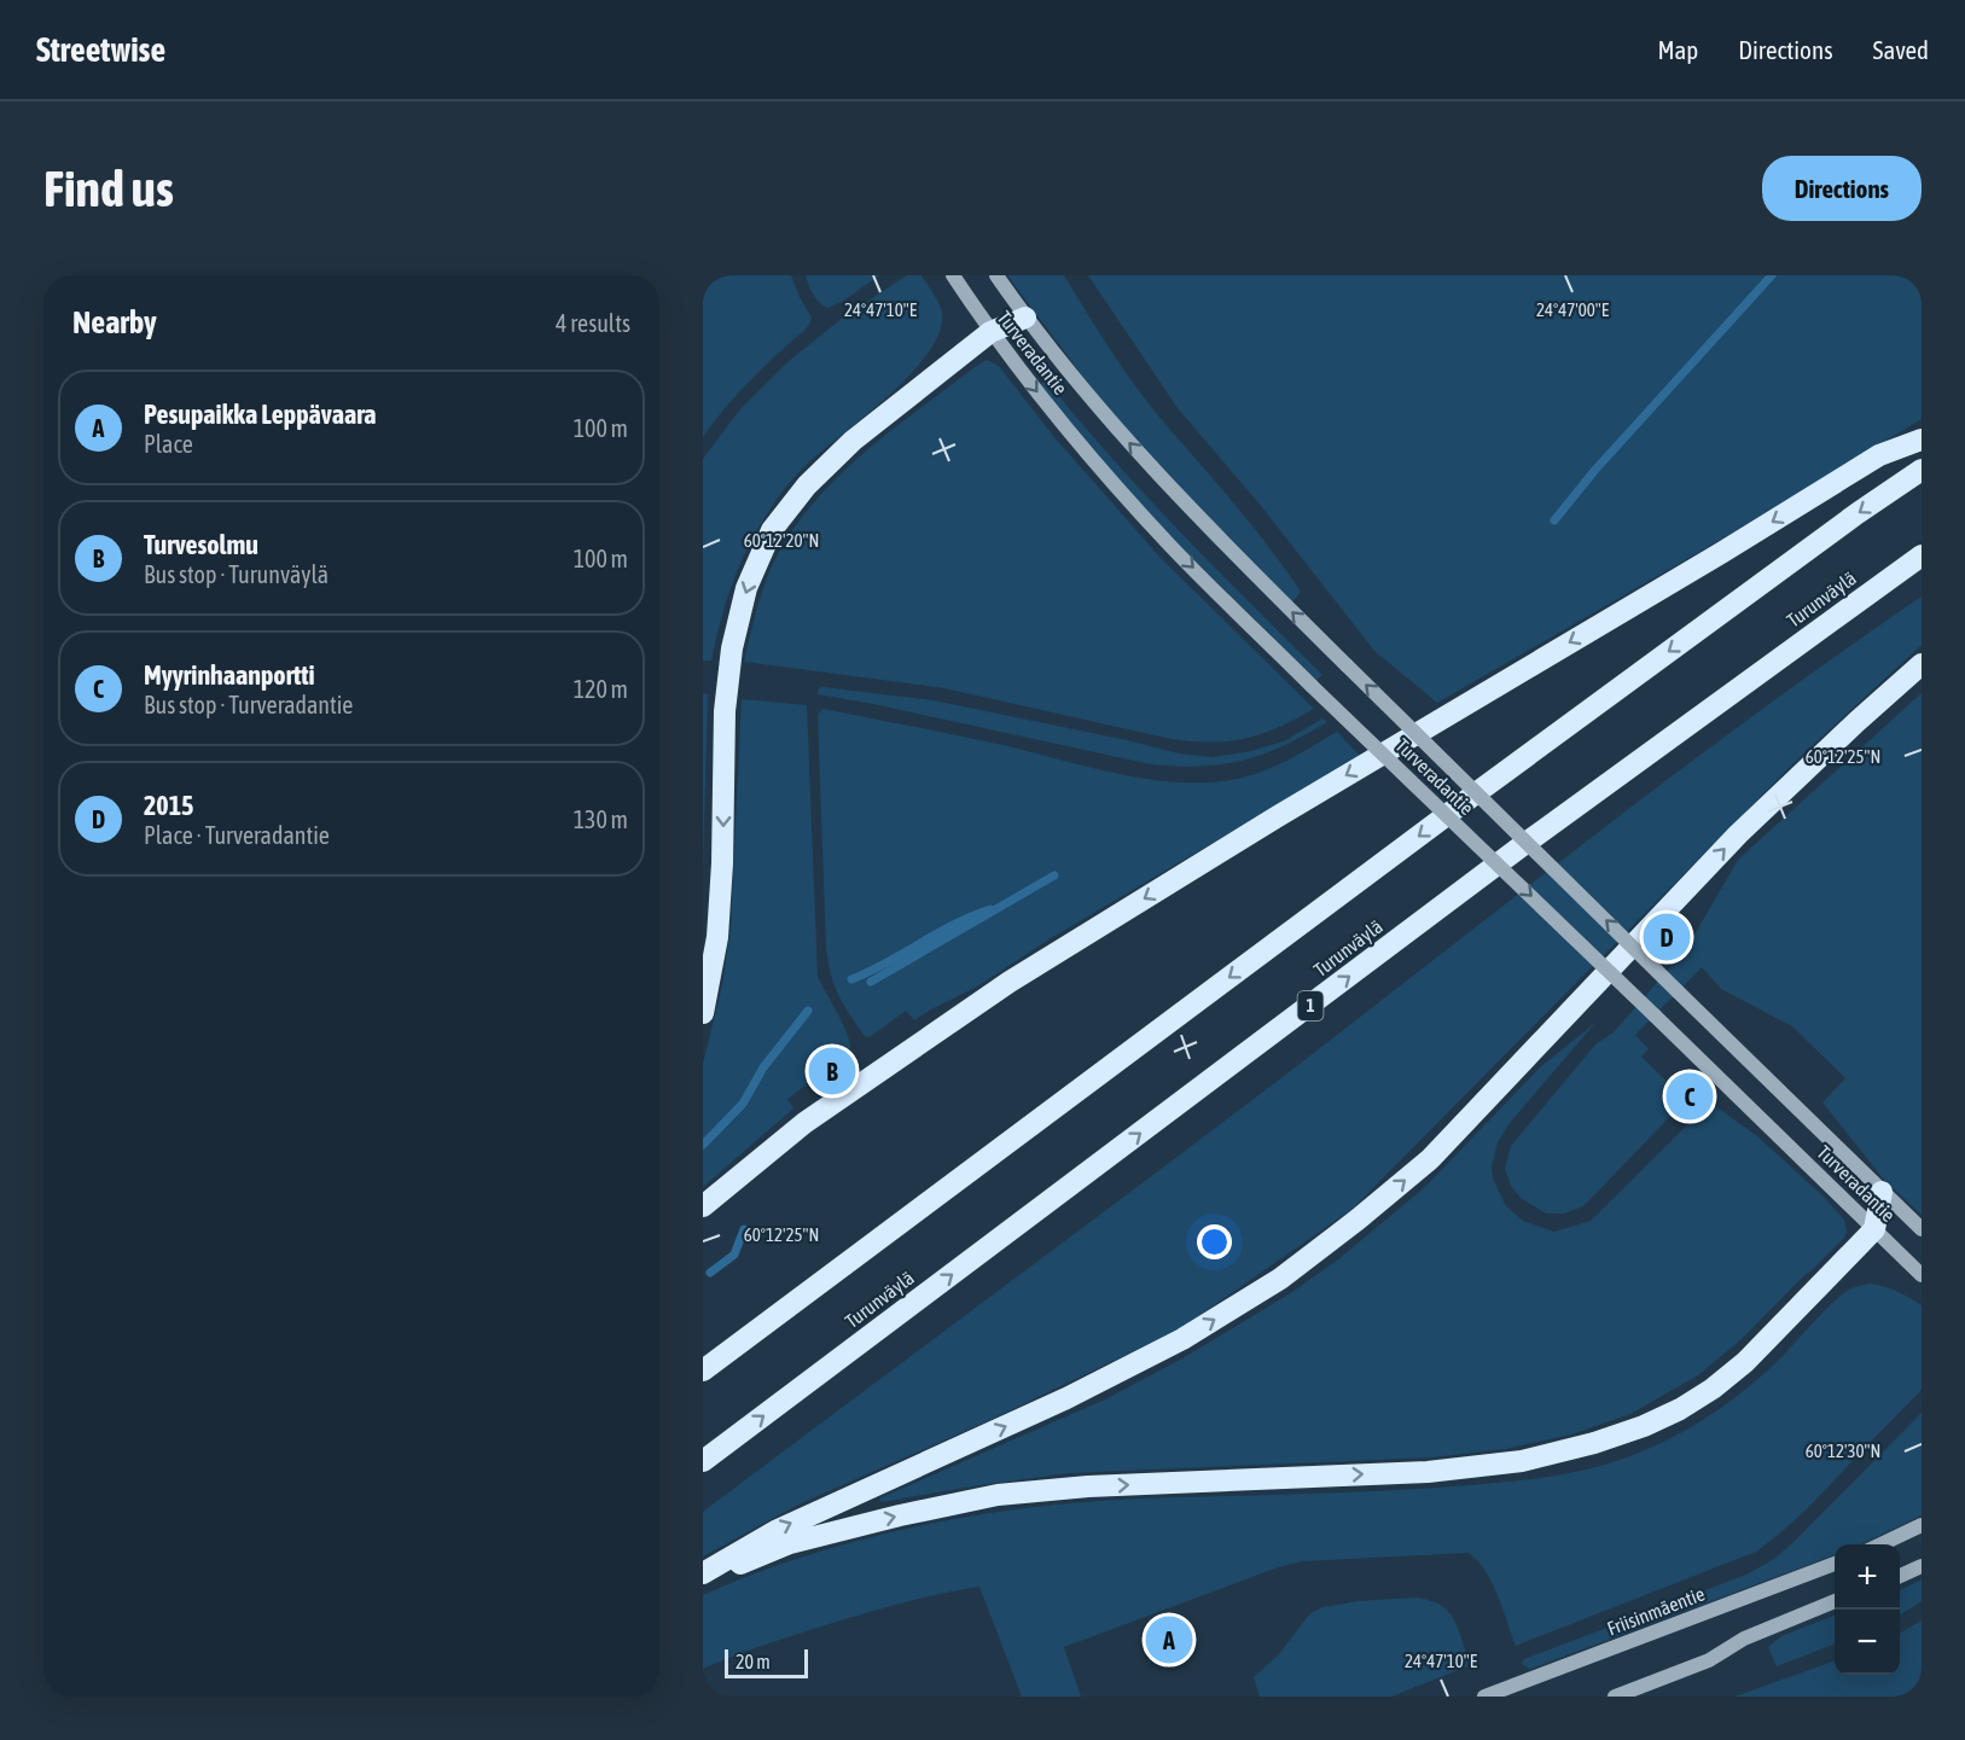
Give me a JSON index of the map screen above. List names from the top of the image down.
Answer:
{
  "streets": {
    "highway": ["Turunväylä", "1"],
    "main road": ["Turveradantie", "Friisinmäentie"]
  },
  "scale_bar": "20 m",
  "page": {
    "header": "Streetwise",
    "nav": ["Map", "Directions", "Saved"],
    "buttons": "Directions",
    "title": "Find us",
    "heading": ["Nearby", "4 results"],
    "list": [
      {
        "mark": "A",
        "name": "Pesupaikka Leppävaara",
        "note": "Place",
        "value": "100 m"
      },
      {
        "mark": "B",
        "name": "Turvesolmu",
        "note": "Bus stop · Turunväylä",
        "value": "100 m"
      },
      {
        "mark": "C",
        "name": "Myyrinhaanportti",
        "note": "Bus stop · Turveradantie",
        "value": "120 m"
      },
      {
        "mark": "D",
        "name": "2015",
        "note": "Place · Turveradantie",
        "value": "130 m"
      }
    ],
    "pins": [
      "D",
      "B",
      "C",
      "A"
    ],
    "map_buttons": ["+", "−"],
    "scale": "20 m"
  },
  "coordinates": [
    "24°47'10\"E",
    "24°47'00\"E",
    "60°12'20\"N",
    "60°12'25\"N",
    "60°12'30\"N"
  ]
}
